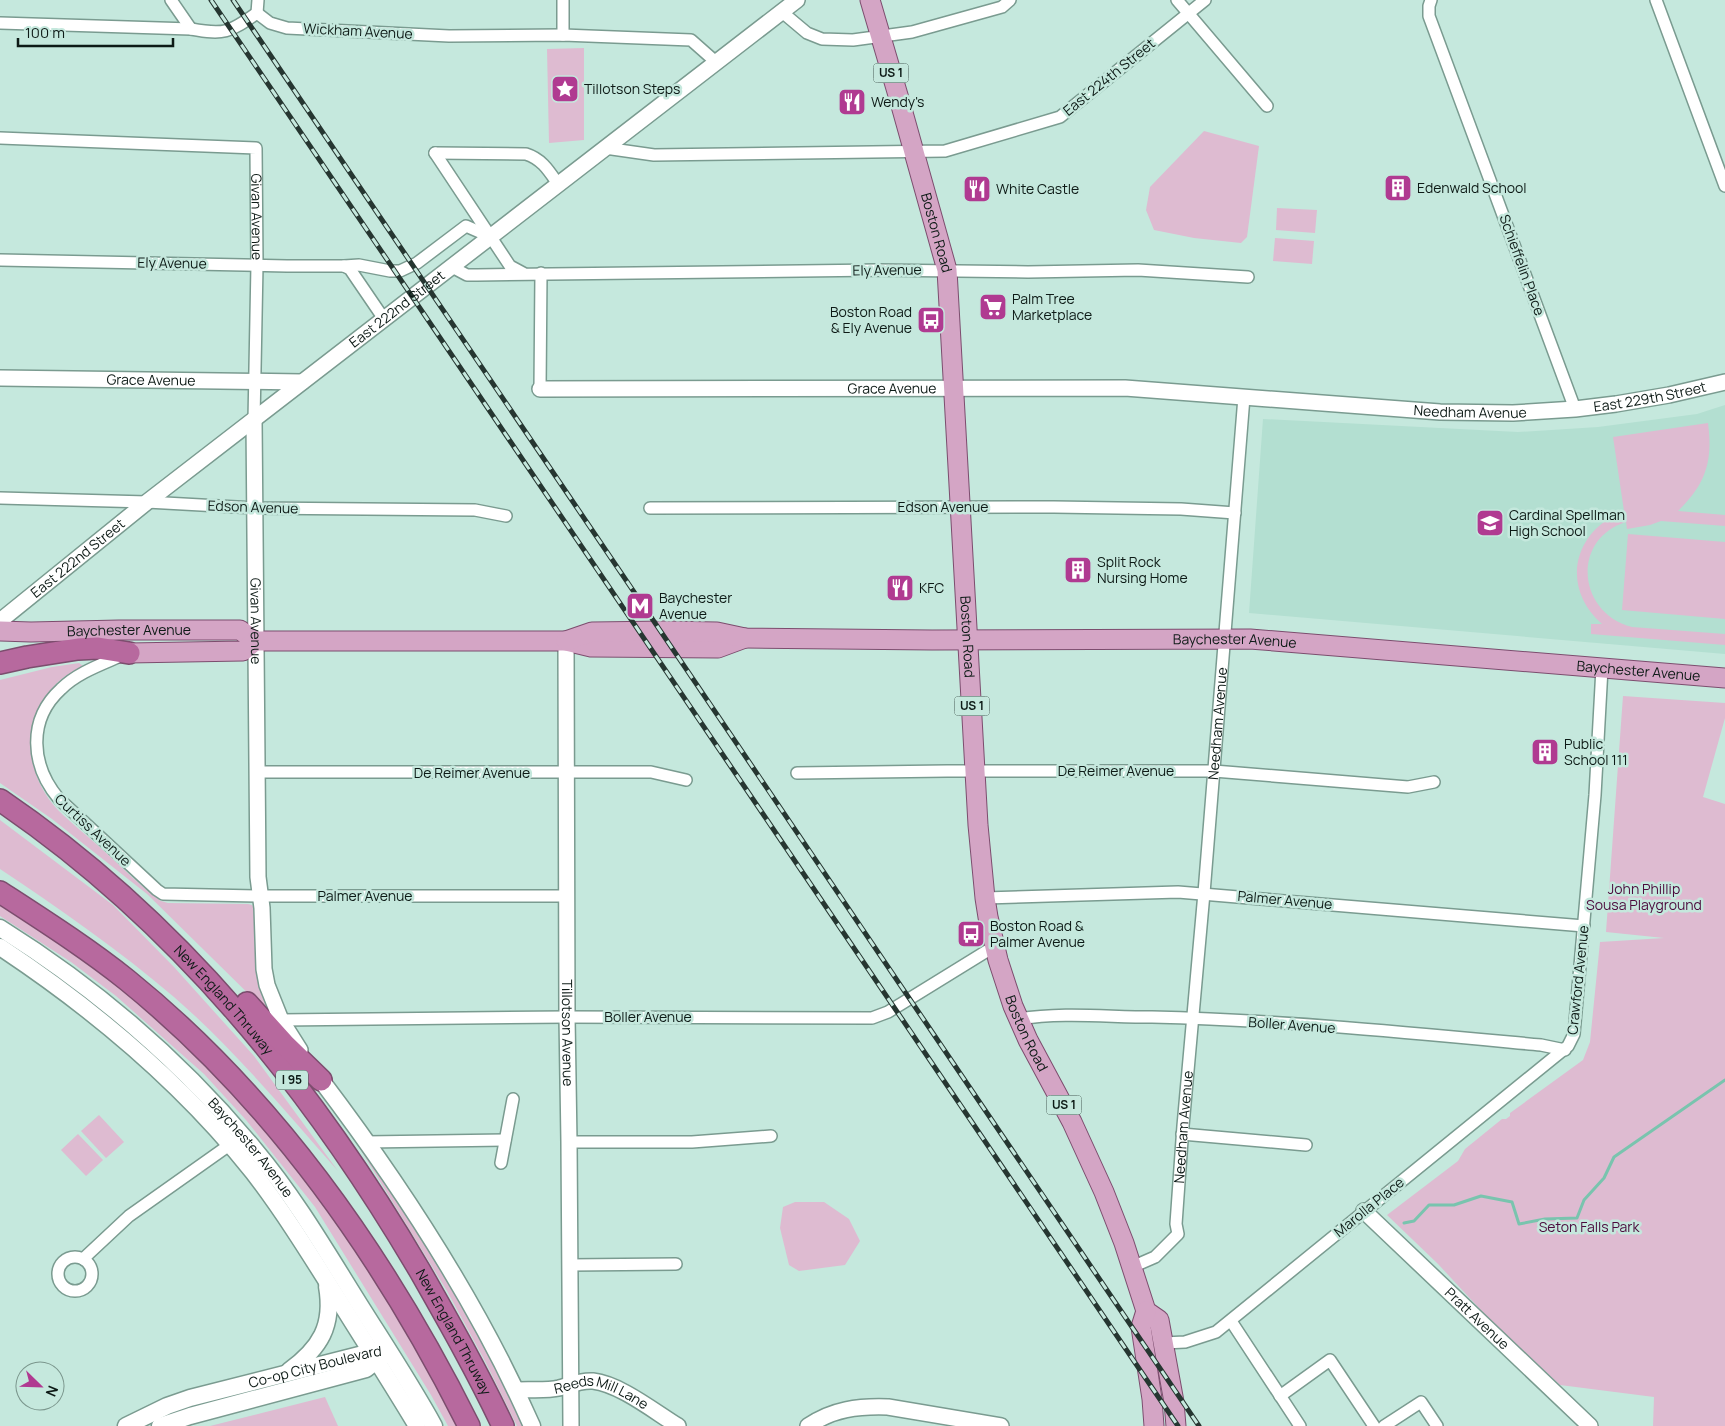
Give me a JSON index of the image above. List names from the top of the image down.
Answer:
{
  "streets": {
    "highway": ["New England Thruway", "I 95"],
    "main road": [
      "US 1",
      "Boston Road",
      "Baychester Avenue",
      "Co-op City Boulevard"
    ],
    "street": [
      "Wickham Avenue",
      "East 224th Street",
      "Givan Avenue",
      "Ely Avenue",
      "Schieffelin Place",
      "East 222nd Street",
      "Grace Avenue",
      "East 229th Street",
      "Needham Avenue",
      "Edson Avenue",
      "De Reimer Avenue",
      "Curtiss Avenue",
      "Palmer Avenue",
      "Crawford Avenue",
      "Boller Avenue",
      "Tillotson Avenue",
      "Marolla Place",
      "Pratt Avenue",
      "Reeds Mill Lane"
    ]
  },
  "crossings": [
    ["Wickham Avenue", "East 222nd Street"],
    ["East 224th Street", "Boston Road"],
    ["East 224th Street", "East 222nd Street"],
    ["Givan Avenue", "Ely Avenue"],
    ["Givan Avenue", "East 222nd Street"],
    ["Givan Avenue", "Grace Avenue"],
    ["Givan Avenue", "Edson Avenue"],
    ["Givan Avenue", "Baychester Avenue"],
    ["Givan Avenue", "De Reimer Avenue"],
    ["Givan Avenue", "Palmer Avenue"],
    ["Givan Avenue", "New England Thruway"],
    ["Givan Avenue", "Boller Avenue"],
    ["Boston Road", "Ely Avenue"],
    ["Boston Road", "Grace Avenue"],
    ["Boston Road", "Needham Avenue"],
    ["Boston Road", "Edson Avenue"],
    ["Boston Road", "Baychester Avenue"],
    ["Boston Road", "De Reimer Avenue"],
    ["Boston Road", "Palmer Avenue"],
    ["Boston Road", "Boller Avenue"],
    ["Boston Road", "Marolla Place"],
    ["Ely Avenue", "East 222nd Street"],
    ["Schieffelin Place", "East 229th Street"],
    ["Schieffelin Place", "Needham Avenue"],
    ["East 222nd Street", "Grace Avenue"],
    ["East 222nd Street", "Edson Avenue"],
    ["Grace Avenue", "Needham Avenue"],
    ["East 229th Street", "Needham Avenue"],
    ["Needham Avenue", "Edson Avenue"],
    ["Needham Avenue", "Baychester Avenue"],
    ["Needham Avenue", "De Reimer Avenue"],
    ["Needham Avenue", "Palmer Avenue"],
    ["Needham Avenue", "Boller Avenue"],
    ["Baychester Avenue", "Curtiss Avenue"],
    ["Baychester Avenue", "Crawford Avenue"],
    ["Baychester Avenue", "Tillotson Avenue"],
    ["Baychester Avenue", "Co-op City Boulevard"],
    ["De Reimer Avenue", "Tillotson Avenue"],
    ["Curtiss Avenue", "Palmer Avenue"],
    ["Palmer Avenue", "Crawford Avenue"],
    ["Palmer Avenue", "Tillotson Avenue"],
    ["Crawford Avenue", "Boller Avenue"],
    ["Crawford Avenue", "Marolla Place"],
    ["New England Thruway", "Reeds Mill Lane"],
    ["Boller Avenue", "Tillotson Avenue"],
    ["Boller Avenue", "Marolla Place"],
    ["Tillotson Avenue", "Reeds Mill Lane"],
    ["Marolla Place", "Pratt Avenue"]
  ],
  "parks": ["John Phillip Sousa Playground", "Seton Falls Park"],
  "places": {
    "place": ["Tillotson Steps"],
    "restaurant": ["Wendy's", "White Castle", "KFC"],
    "building": ["Edenwald School", "Split Rock Nursing Home", "Public School 111"],
    "supermarket": ["Palm Tree Marketplace"],
    "bus stop": ["Boston Road & Ely Avenue", "Boston Road & Palmer Avenue"],
    "school or university": ["Cardinal Spellman High School"],
    "metro station": ["Baychester Avenue"]
  },
  "scale_bar": "100 m",
  "north": "bottom right"
}
